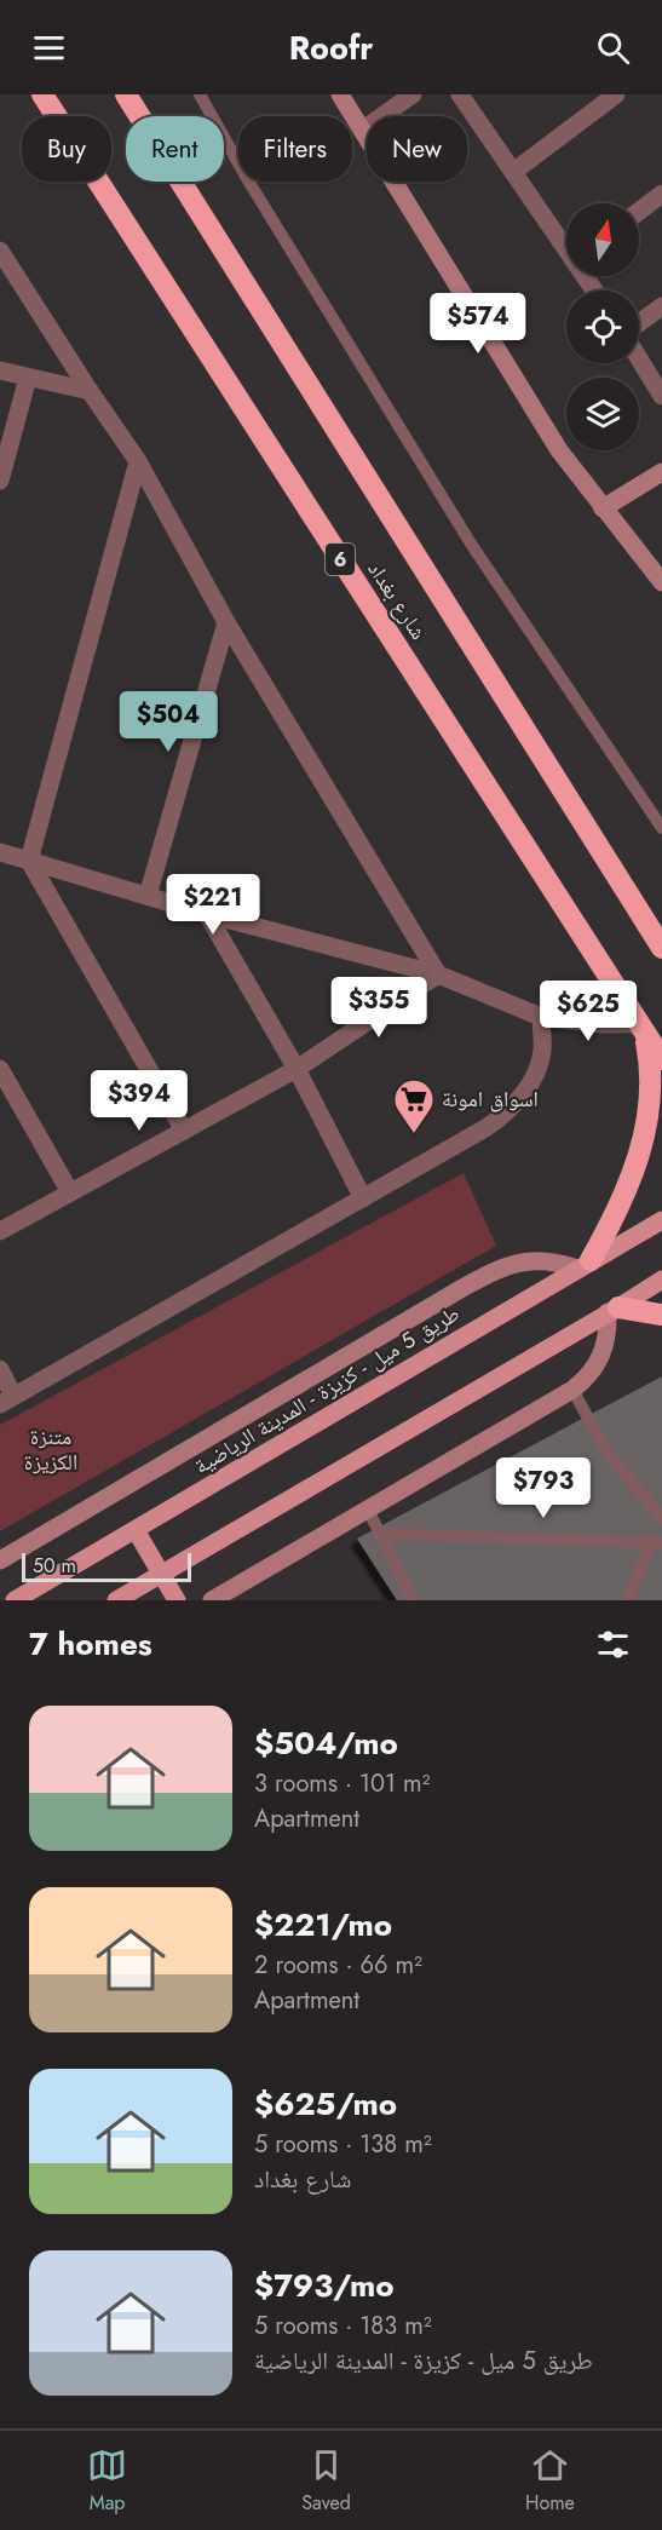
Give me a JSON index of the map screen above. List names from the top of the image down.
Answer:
{
  "streets": {
    "highway": ["6", "شارع بغداد"],
    "main road": ["طريق 5 ميل - كزيزة - المدينة الرياضية"]
  },
  "parks": ["متنزة الكزيزة"],
  "places": {
    "supermarket": ["اسواق امونة"]
  },
  "scale_bar": "50 m",
  "north": "top",
  "page": {
    "header": "Roofr",
    "chip": [
      "Buy",
      "Rent",
      "Filters",
      "New"
    ],
    "price": [
      "$574",
      "$504",
      "$221",
      "$355",
      "$625",
      "$394",
      "$793"
    ],
    "scale": "50 m",
    "heading": "7 homes",
    "list": [
      {
        "name": "$504/mo",
        "note": "3 rooms · 101 m² · Apartment"
      },
      {
        "name": "$221/mo",
        "note": "2 rooms · 66 m² · Apartment"
      },
      {
        "name": "$625/mo",
        "note": "5 rooms · 138 m² · شارع بغداد"
      },
      {
        "name": "$793/mo",
        "note": "5 rooms · 183 m² · طريق 5 ميل - كزيزة - المدينة الرياضية"
      }
    ],
    "tabs": ["Map", "Saved", "Home"]
  }
}
